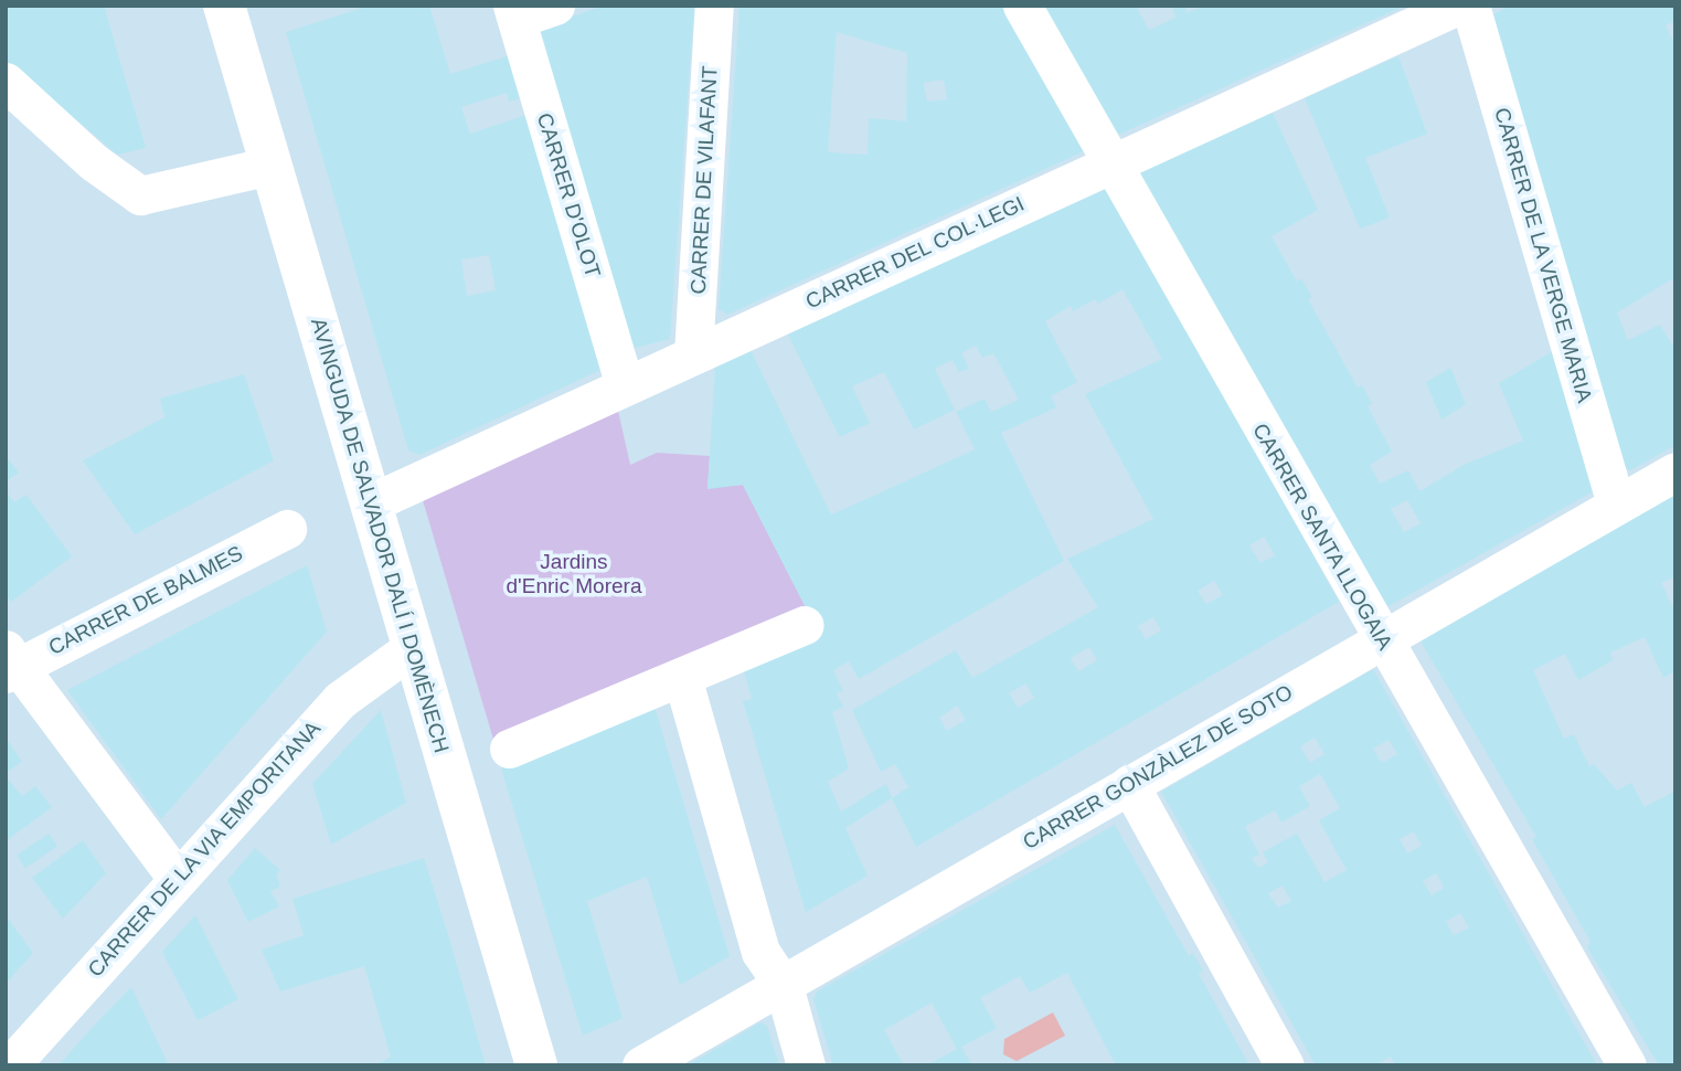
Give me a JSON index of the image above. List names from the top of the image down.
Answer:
{
  "streets": {
    "main road": ["AVINGUDA DE SALVADOR DALÍ I DOMÈNECH"],
    "street": [
      "CARRER DE VILAFANT",
      "CARRER D'OLOT",
      "CARRER DEL COL·LEGI",
      "CARRER DE LA VERGE MARIA",
      "CARRER SANTA LLOGAIA",
      "CARRER DE BALMES",
      "CARRER GONZÀLEZ DE SOTO",
      "CARRER DE LA VIA EMPORITANA"
    ]
  },
  "crossings": [
    ["CARRER DE VILAFANT", "CARRER DEL COL·LEGI"],
    ["CARRER D'OLOT", "CARRER DEL COL·LEGI"],
    ["CARRER DEL COL·LEGI", "AVINGUDA DE SALVADOR DALÍ I DOMÈNECH"],
    ["CARRER DEL COL·LEGI", "CARRER SANTA LLOGAIA"],
    ["CARRER DE LA VERGE MARIA", "CARRER GONZÀLEZ DE SOTO"],
    ["AVINGUDA DE SALVADOR DALÍ I DOMÈNECH", "CARRER DE LA VIA EMPORITANA"],
    ["CARRER SANTA LLOGAIA", "CARRER GONZÀLEZ DE SOTO"]
  ],
  "parks": ["Jardins d'Enric Morera"]
}
